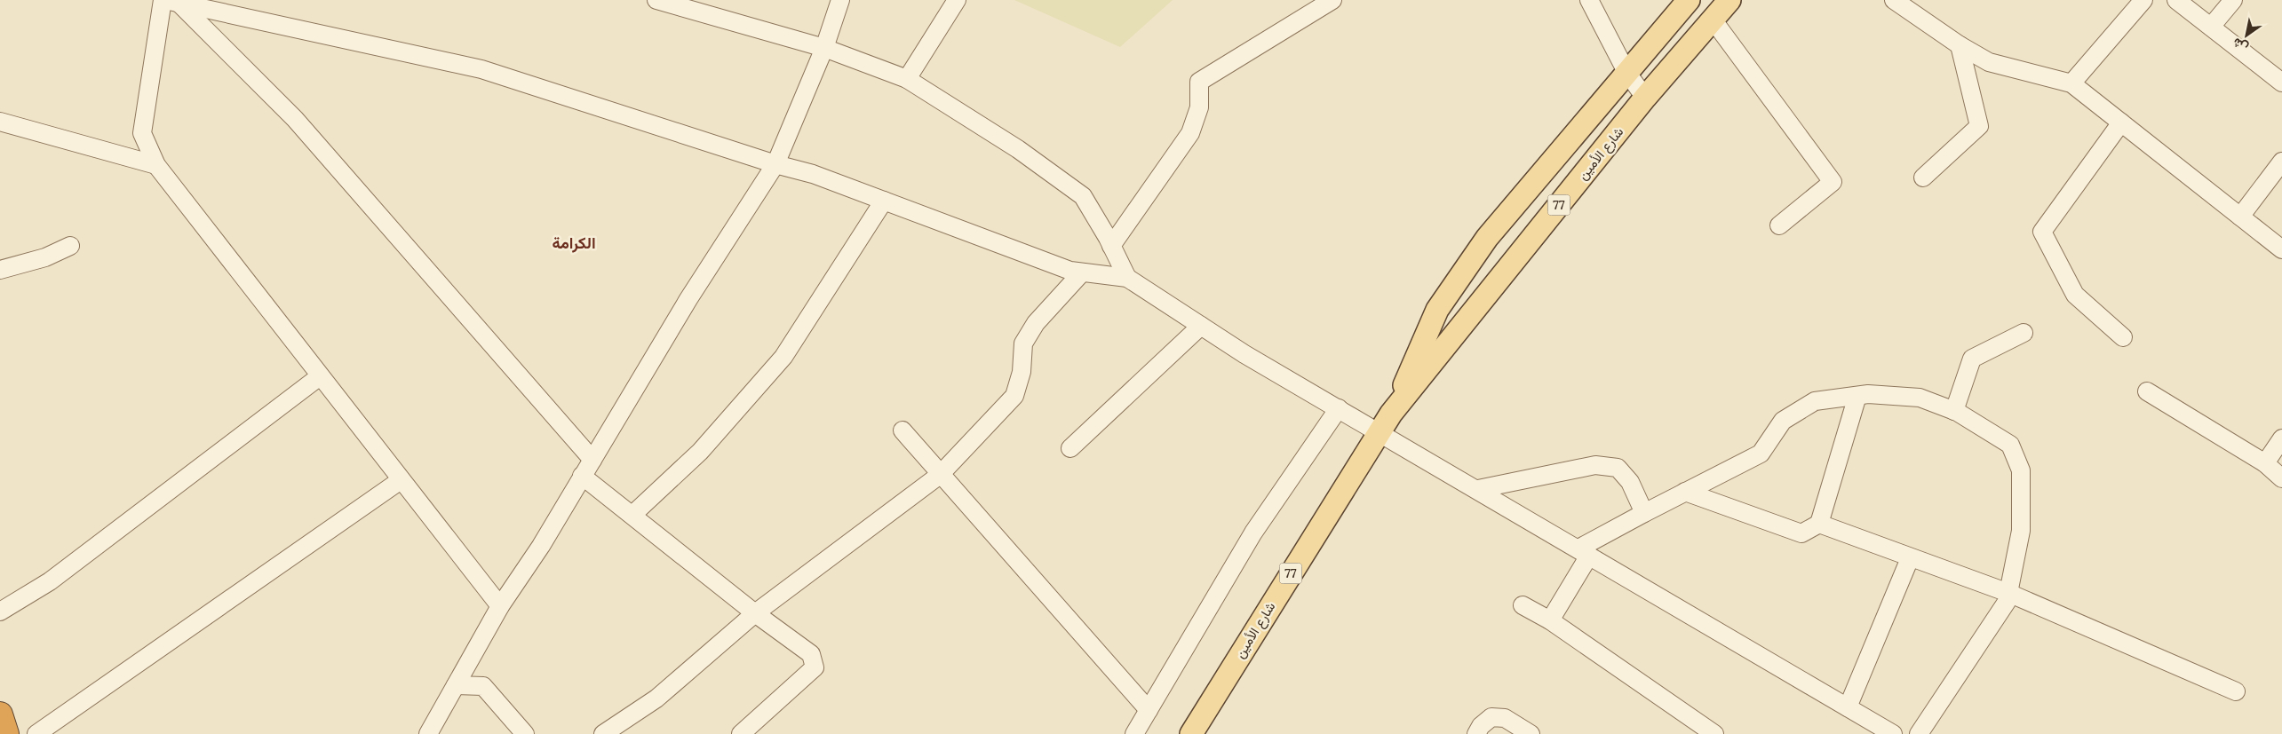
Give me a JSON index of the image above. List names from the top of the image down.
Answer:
{
  "streets": {
    "main road": ["شارع الأمين", "77"]
  },
  "districts": ["الكرامة"],
  "north": "bottom left"
}
